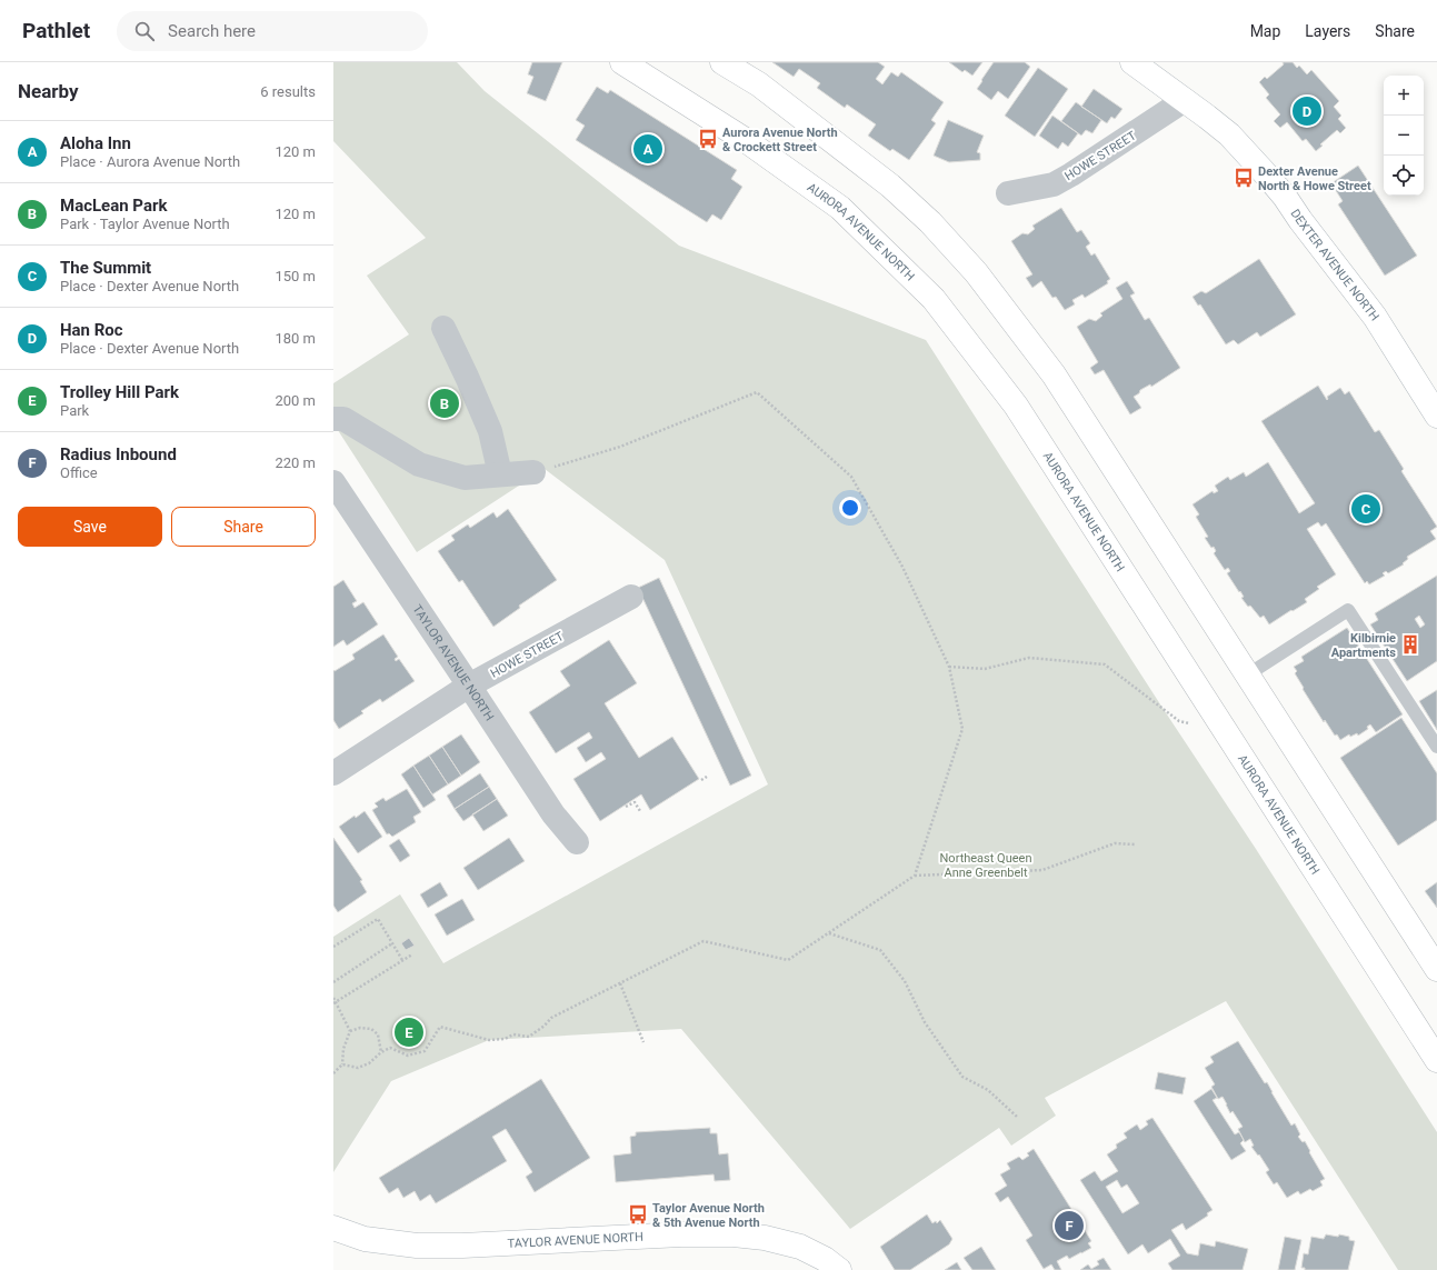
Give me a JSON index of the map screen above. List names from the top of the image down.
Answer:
{
  "streets": {
    "main road": ["AURORA AVENUE NORTH", "DEXTER AVENUE NORTH", "TAYLOR AVENUE NORTH"],
    "street": ["HOWE STREET"]
  },
  "crossings": [
    ["HOWE STREET", "DEXTER AVENUE NORTH"],
    ["HOWE STREET", "TAYLOR AVENUE NORTH"]
  ],
  "parks": ["Northeast Queen Anne Greenbelt"],
  "places": {
    "bus stop": ["Aurora Avenue North & Crockett Street", "Dexter Avenue North & Howe Street", "Taylor Avenue North & 5th Avenue North"],
    "building": ["Kilbirnie Apartments"]
  },
  "page": {
    "header": "Pathlet",
    "search": "Search here",
    "nav": ["Map", "Layers", "Share"],
    "heading": ["Nearby", "6 results"],
    "map_buttons": ["+", "−"],
    "pins": [
      "D",
      "A",
      "B",
      "C",
      "E",
      "F"
    ],
    "list": [
      {
        "mark": "A",
        "name": "Aloha Inn",
        "note": "Place · Aurora Avenue North",
        "value": "120 m"
      },
      {
        "mark": "B",
        "name": "MacLean Park",
        "note": "Park · Taylor Avenue North",
        "value": "120 m"
      },
      {
        "mark": "C",
        "name": "The Summit",
        "note": "Place · Dexter Avenue North",
        "value": "150 m"
      },
      {
        "mark": "D",
        "name": "Han Roc",
        "note": "Place · Dexter Avenue North",
        "value": "180 m"
      },
      {
        "mark": "E",
        "name": "Trolley Hill Park",
        "note": "Park",
        "value": "200 m"
      },
      {
        "mark": "F",
        "name": "Radius Inbound",
        "note": "Office",
        "value": "220 m"
      }
    ],
    "buttons": ["Save", "Share"]
  }
}
